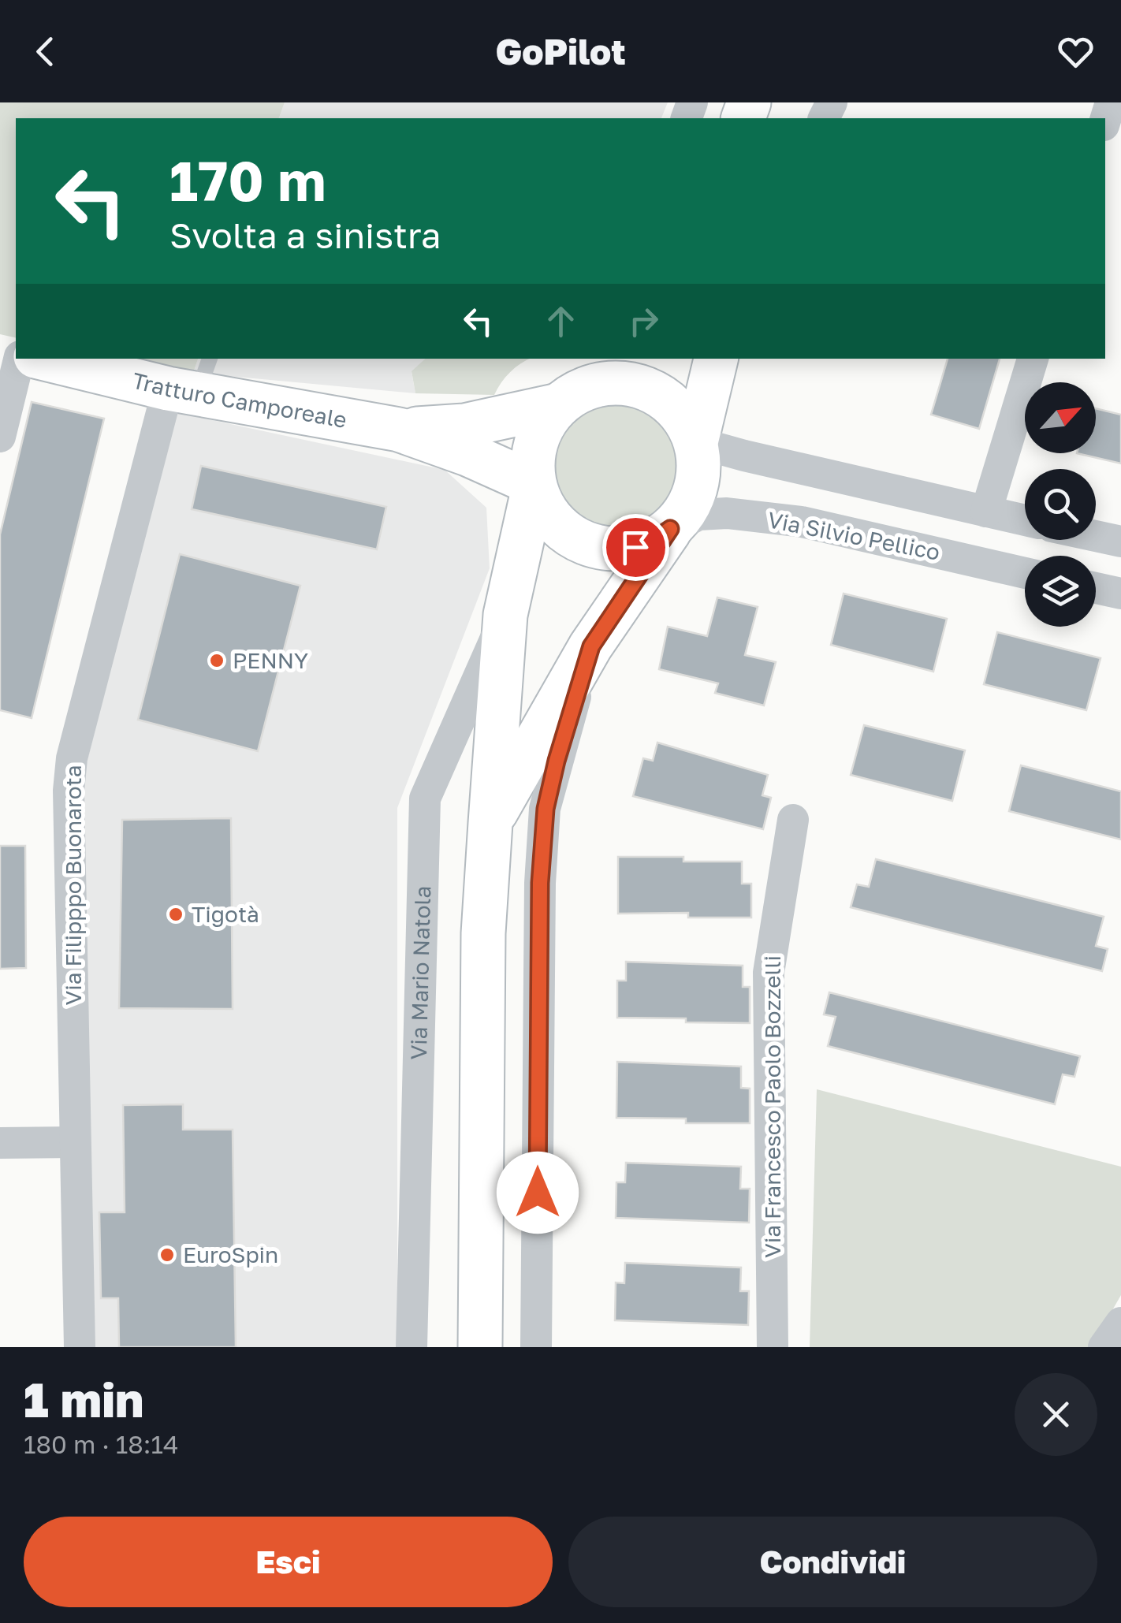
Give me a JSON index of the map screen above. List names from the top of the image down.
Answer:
{
  "streets": {
    "street": [
      "Tratturo Camporeale",
      "Via Silvio Pellico",
      "Via Filipppo Buonarota",
      "Via Mario Natola",
      "Via Francesco Paolo Bozzelli"
    ]
  },
  "crossings": [
    ["Tratturo Camporeale", "Via Silvio Pellico"],
    ["Tratturo Camporeale", "Via Filipppo Buonarota"],
    ["Tratturo Camporeale", "Via Mario Natola"],
    ["Via Silvio Pellico", "Via Mario Natola"]
  ],
  "places": ["PENNY", "Tigotà", "EuroSpin"],
  "north": "top right",
  "page": {
    "header": "GoPilot",
    "turn": ["170 m", "Svolta a sinistra"],
    "heading": ["1 min", "180 m · 18:14"],
    "buttons": ["Esci", "Condividi"]
  }
}
